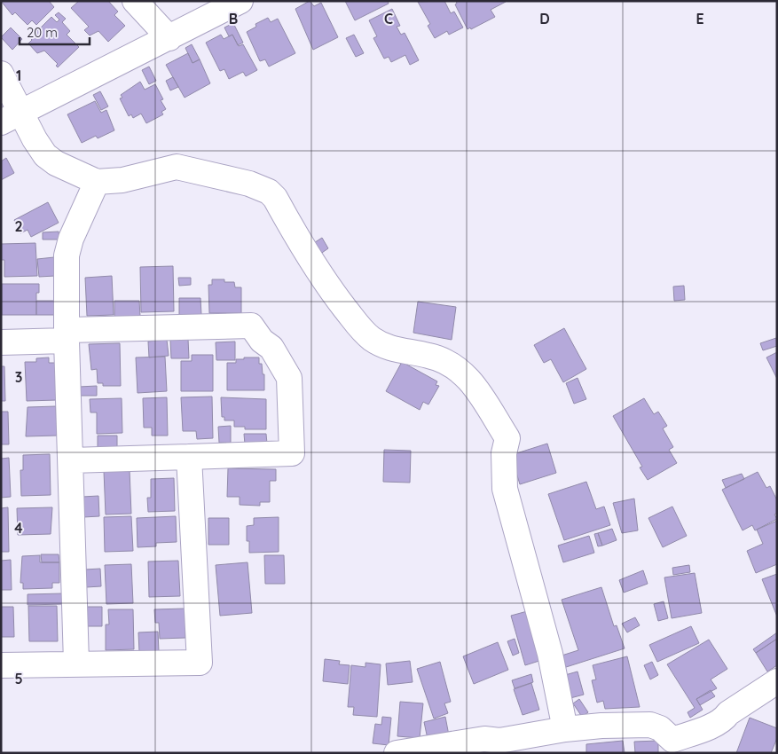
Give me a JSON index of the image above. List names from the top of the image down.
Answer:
{
  "scale_bar": "20 m",
  "grid": {
    "columns": [
      "B",
      "C",
      "D",
      "E"
    ],
    "rows": [
      "1",
      "2",
      "3",
      "4",
      "5"
    ]
  }
}
